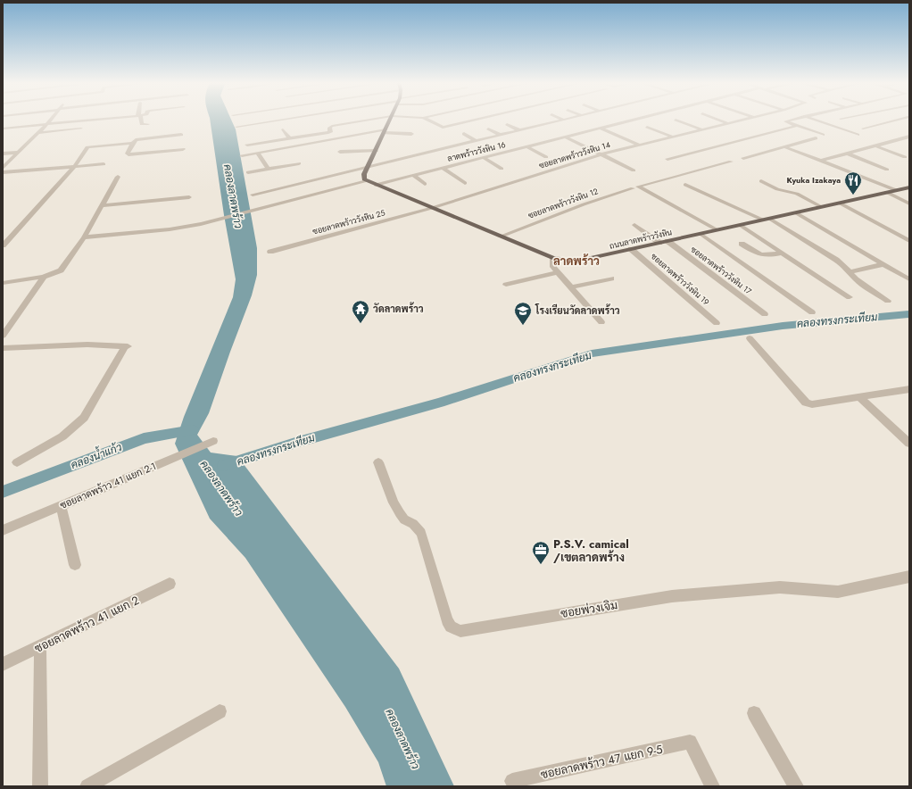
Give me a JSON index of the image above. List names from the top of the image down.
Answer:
{
  "streets": {
    "main road": ["ถนนลาดพร้าววังหิน"],
    "street": [
      "ลาดพร้าววังหิน 16",
      "ซอยลาดพร้าววังหิน 14",
      "ซอยลาดพร้าววังหิน 12",
      "ซอยลาดพร้าววังหิน 25",
      "ซอยลาดพร้าววังหิน 17",
      "ซอยลาดพร้าววังหิน 19",
      "ซอยลาดพร้าว 41 แยก 2-1",
      "ซอยพ่วงเจิม",
      "ซอยลาดพร้าว 41 แยก 2",
      "ซอยลาดพร้าว 47 แยก 9-5"
    ]
  },
  "crossings": [
    ["ลาดพร้าววังหิน 16", "ถนนลาดพร้าววังหิน"],
    ["ซอยลาดพร้าววังหิน 14", "ซอยลาดพร้าววังหิน 25"],
    ["ซอยลาดพร้าววังหิน 14", "ถนนลาดพร้าววังหิน"],
    ["ซอยลาดพร้าววังหิน 12", "ถนนลาดพร้าววังหิน"],
    ["ซอยลาดพร้าววังหิน 25", "ถนนลาดพร้าววังหิน"],
    ["ถนนลาดพร้าววังหิน", "ซอยลาดพร้าววังหิน 17"],
    ["ถนนลาดพร้าววังหิน", "ซอยลาดพร้าววังหิน 19"]
  ],
  "districts": ["ลาดพร้าว"],
  "water": ["คลองลาดพร้าว", "คลองทรงกระเทียม", "คลองน้ำแก้ว"],
  "places": {
    "restaurant": ["Kyuka Izakaya"],
    "temple": ["วัดลาดพร้าว"],
    "school or university": ["โรงเรียนวัดลาดพร้าว"],
    "office": ["P.S.V. camical /เขตลาดพร้าง"]
  }
}
